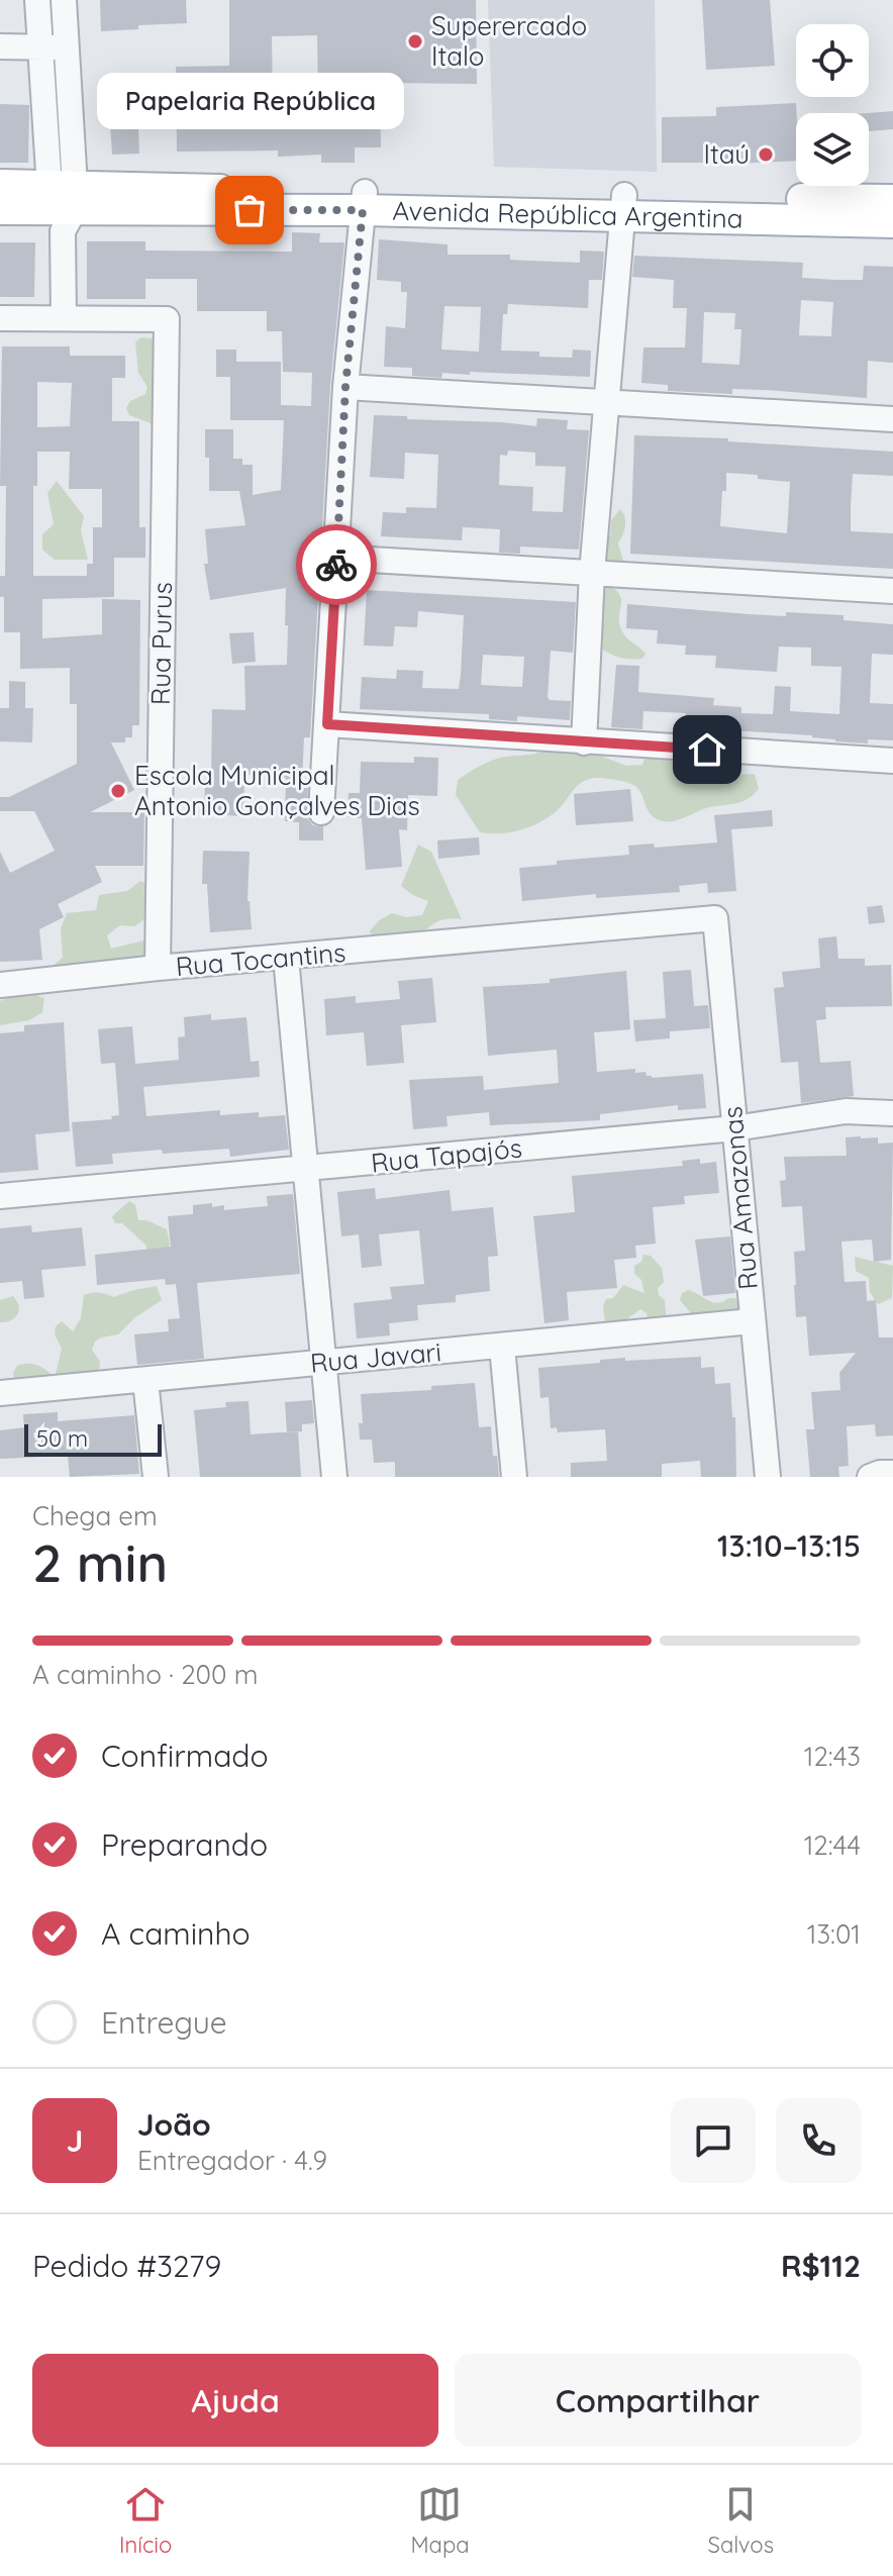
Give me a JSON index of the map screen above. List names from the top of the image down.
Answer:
{
  "streets": {
    "main road": ["Avenida República Argentina"],
    "street": [
      "Rua Purus",
      "Rua Tocantins",
      "Rua Tapajós",
      "Rua Amazonas",
      "Rua Javari"
    ]
  },
  "crossings": [
    ["Rua Purus", "Rua Tocantins"],
    ["Rua Tocantins", "Rua Amazonas"],
    ["Rua Tapajós", "Rua Amazonas"],
    ["Rua Amazonas", "Rua Javari"]
  ],
  "places": [
    "Superercado Italo",
    "Itaú",
    "Papelaria República",
    "Escola Municipal Antonio Gonçalves Dias"
  ],
  "scale_bar": "50 m",
  "page": {
    "bubble": "Papelaria República",
    "scale": "50 m",
    "heading": ["2 min", "Chega em", "13:10–13:15"],
    "panel": [
      "João",
      "Entregador · 4.9",
      "Pedido #3279",
      "R$112"
    ],
    "bar": "A caminho · 200 m",
    "list": [
      ["Confirmado", "12:43"],
      ["Preparando", "12:44"],
      ["A caminho", "13:01"],
      "Entregue"
    ],
    "round": "J",
    "buttons": ["Ajuda", "Compartilhar"],
    "tabs": ["Início", "Mapa", "Salvos"]
  }
}
